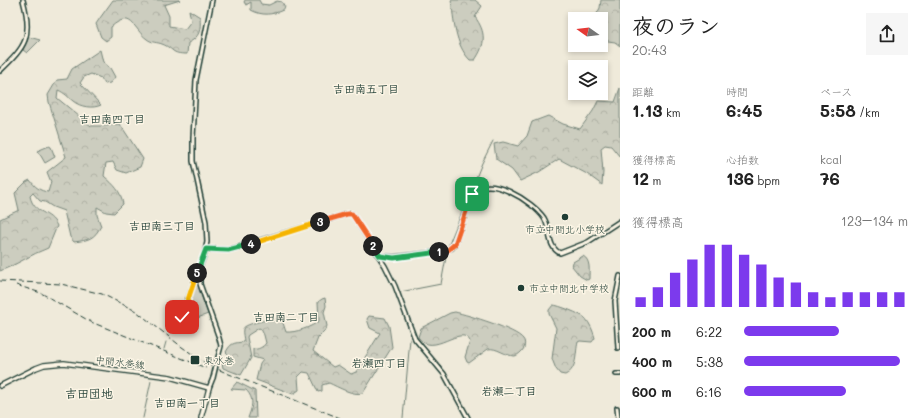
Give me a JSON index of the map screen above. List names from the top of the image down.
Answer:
{
  "streets": {
    "main road": ["中間水巻線"]
  },
  "districts": [
    "吉田南五丁目",
    "吉田南四丁目",
    "吉田南三丁目",
    "吉田南二丁目",
    "岩瀬四丁目",
    "岩瀬二丁目",
    "吉田団地",
    "吉田南一丁目"
  ],
  "places": {
    "other": ["市立中間北小学校", "市立中間北中学校"],
    "transit": ["東水巻"]
  },
  "north": "left",
  "page": {
    "heading": ["夜のラン", "20:43"],
    "stats": [
      ["距離", "1.13 km"],
      ["時間", "6:45"],
      ["ペース", "5:58 /km"],
      ["獲得標高", "12 m"],
      ["心拍数", "136 bpm"],
      ["kcal", "76"]
    ],
    "chart": ["獲得標高", "123–134 m"],
    "pins": [
      "3",
      "4",
      "2",
      "1",
      "5"
    ],
    "list": [
      {
        "name": "200 m",
        "note": "6:22"
      },
      {
        "name": "400 m",
        "note": "5:38"
      },
      {
        "name": "600 m",
        "note": "6:16"
      }
    ]
  }
}
